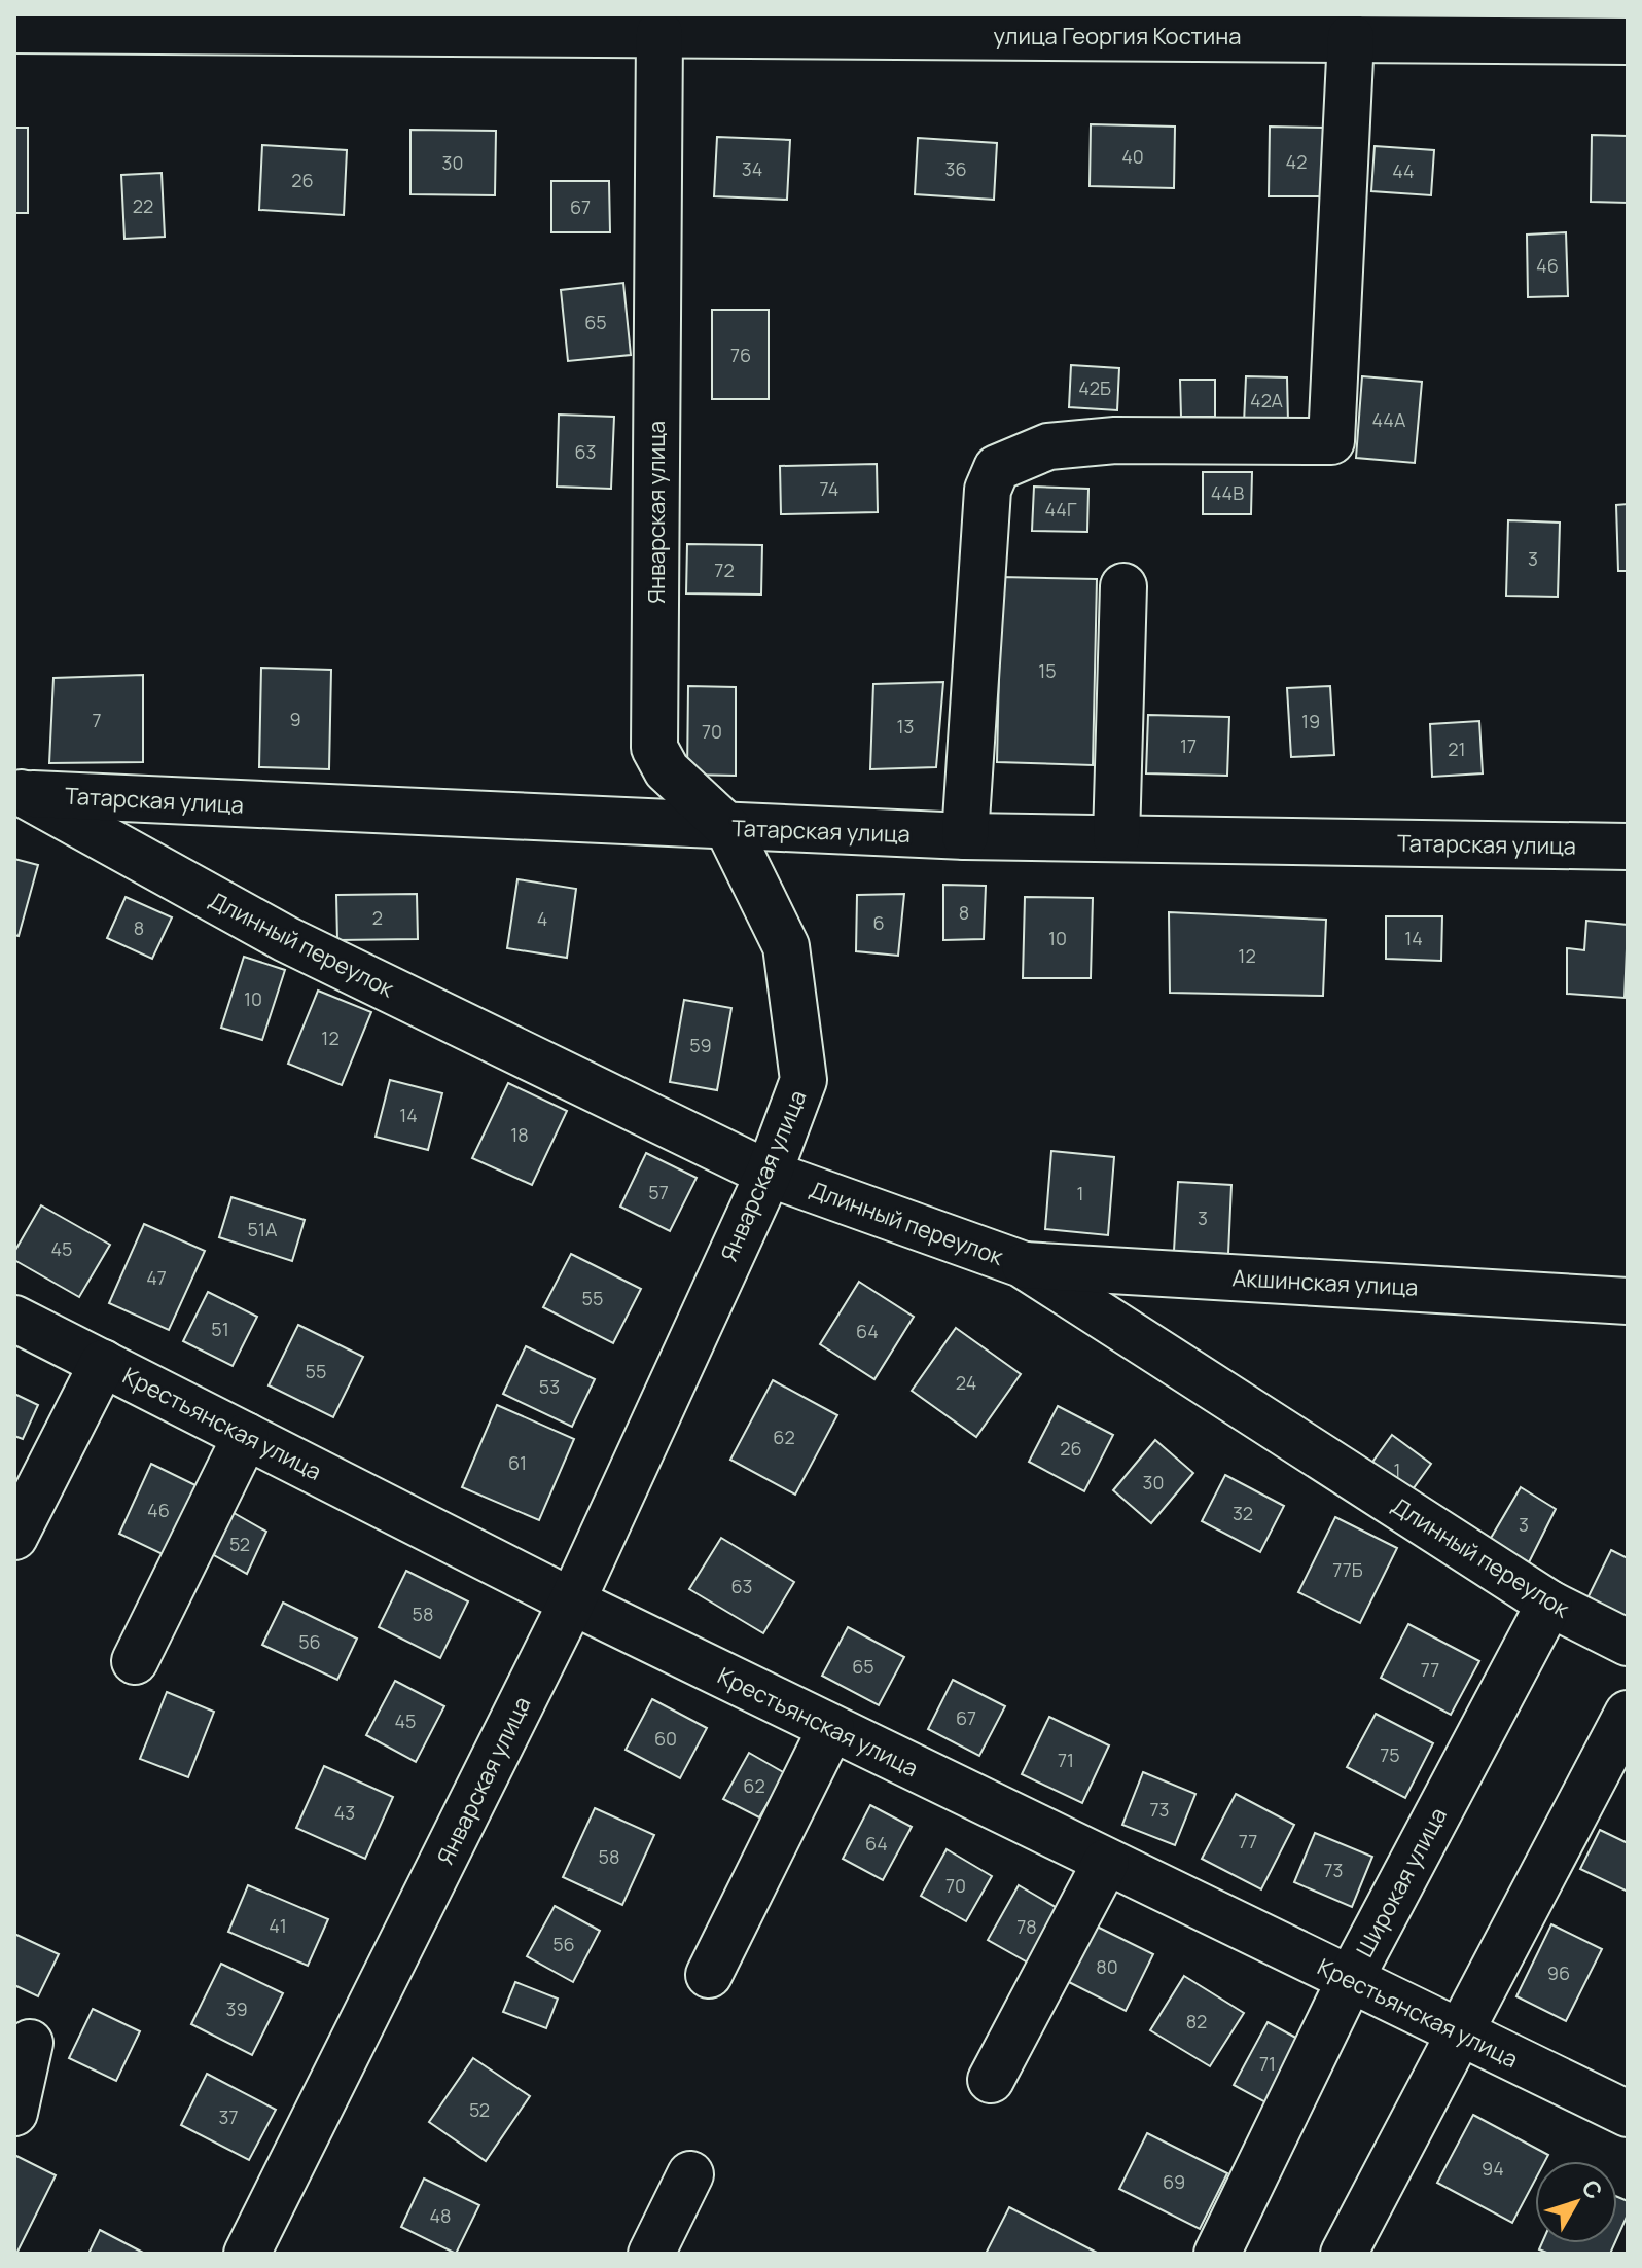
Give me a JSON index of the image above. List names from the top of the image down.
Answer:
{
  "streets": {
    "street": [
      "улица Георгия Костина",
      "Январская улица",
      "Татарская улица",
      "Длинный переулок",
      "Акшинская улица",
      "Крестьянская улица",
      "Широкая улица"
    ]
  },
  "crossings": [
    ["улица Георгия Костина", "Январская улица"],
    ["Январская улица", "Татарская улица"],
    ["Январская улица", "Длинный переулок"],
    ["Январская улица", "Крестьянская улица"],
    ["Татарская улица", "Длинный переулок"],
    ["Длинный переулок", "Акшинская улица"],
    ["Длинный переулок", "Широкая улица"],
    ["Крестьянская улица", "Широкая улица"]
  ],
  "house_numbers": [
    "40",
    "42",
    "30",
    "34",
    "36",
    "44",
    "26",
    "22",
    "67",
    "46",
    "65",
    "76",
    "42Б",
    "42А",
    "44А",
    "63",
    "74",
    "44В",
    "44Г",
    "3",
    "72",
    "15",
    "9",
    "7",
    "19",
    "13",
    "70",
    "17",
    "21",
    "8",
    "2",
    "4",
    "6",
    "8",
    "10",
    "14",
    "12",
    "10",
    "12",
    "59",
    "14",
    "18",
    "57",
    "1",
    "3",
    "51А",
    "45",
    "47",
    "55",
    "51",
    "64",
    "55",
    "24",
    "53",
    "62",
    "26",
    "61",
    "1",
    "30",
    "46",
    "32",
    "3",
    "52",
    "77Б",
    "63",
    "58",
    "56",
    "65",
    "77",
    "67",
    "45",
    "60",
    "75",
    "71",
    "62",
    "73",
    "43",
    "77",
    "64",
    "58",
    "73",
    "70",
    "41",
    "78",
    "56",
    "80",
    "96",
    "39",
    "82",
    "71",
    "52",
    "37",
    "94",
    "69",
    "48"
  ],
  "north": "top right"
}
